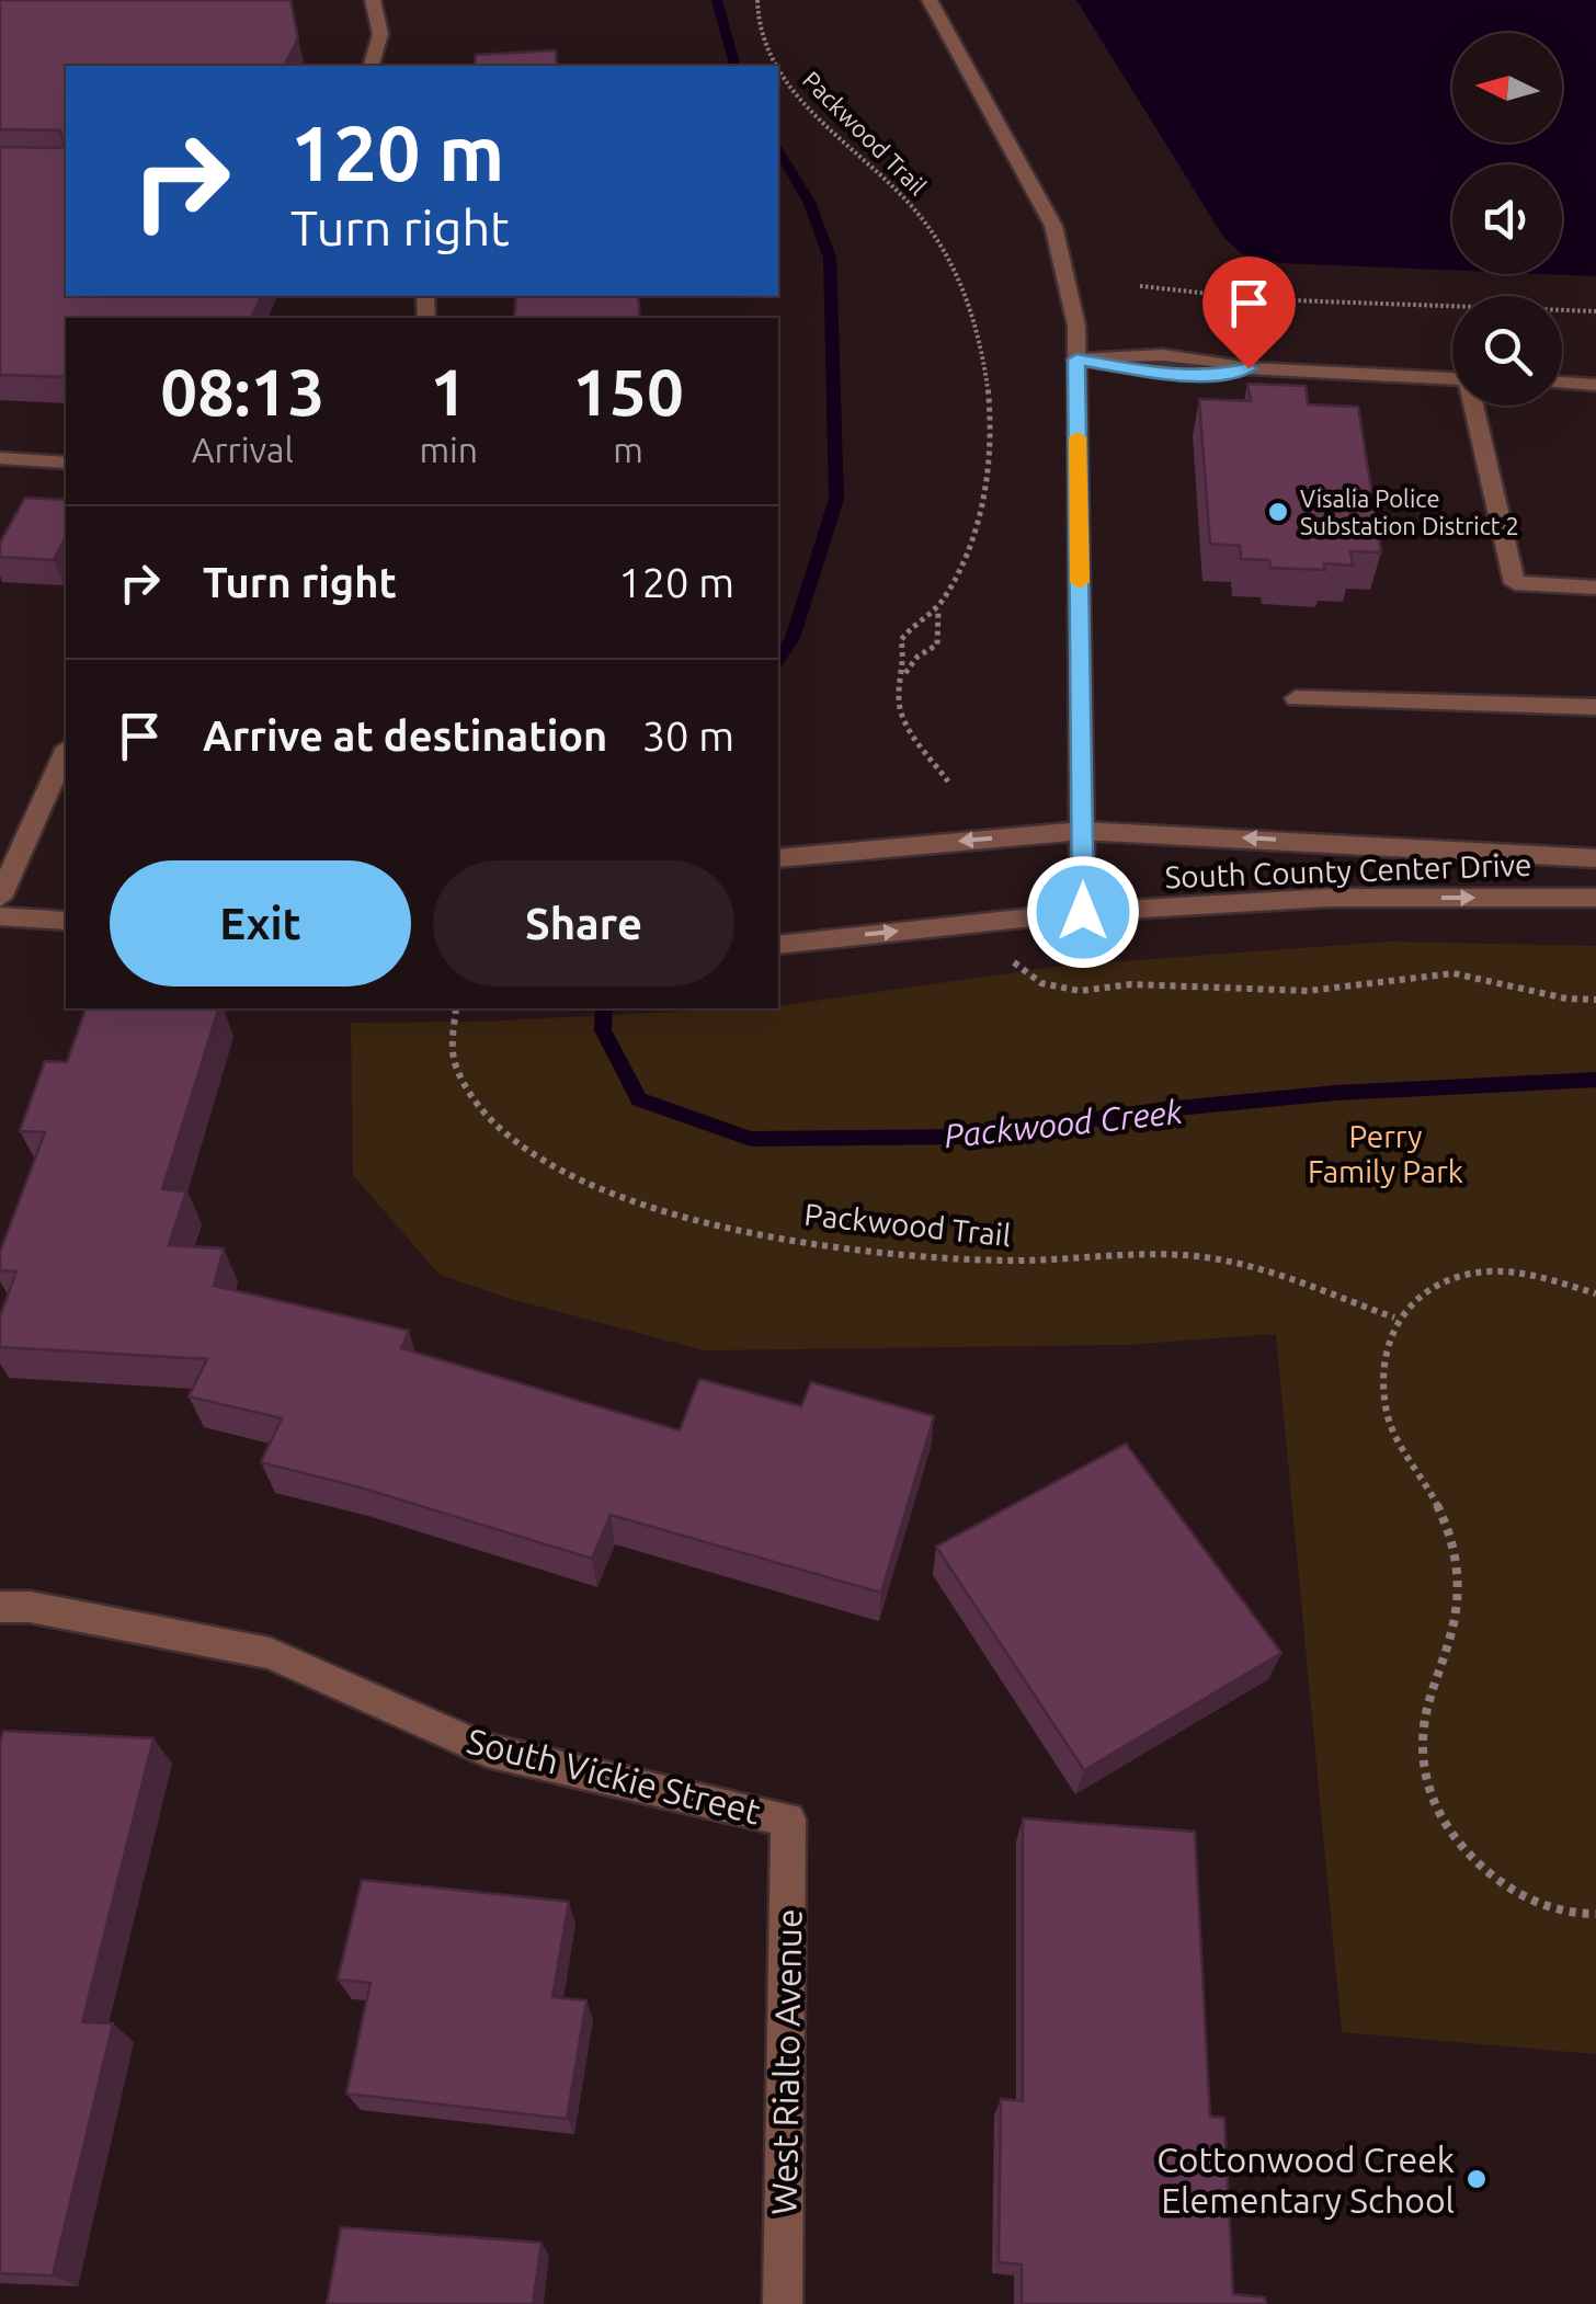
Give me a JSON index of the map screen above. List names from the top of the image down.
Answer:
{
  "streets": {
    "street": ["South County Center Drive", "South Vickie Street", "West Rialto Avenue"],
    "path": ["Packwood Trail"]
  },
  "crossings": [
    ["South Vickie Street", "West Rialto Avenue"]
  ],
  "water": ["Packwood Creek"],
  "parks": ["Perry Family Park"],
  "places": ["Visalia Police Substation District 2", "Cottonwood Creek Elementary School"],
  "north": "left",
  "page": {
    "turn": ["120 m", "Turn right"],
    "eta": [
      "08:13",
      "Arrival",
      "1",
      "min",
      "150",
      "m"
    ],
    "list": [
      {
        "name": "Turn right",
        "value": "120 m"
      },
      {
        "name": "Arrive at destination",
        "value": "30 m"
      }
    ],
    "buttons": ["Exit", "Share"]
  }
}
